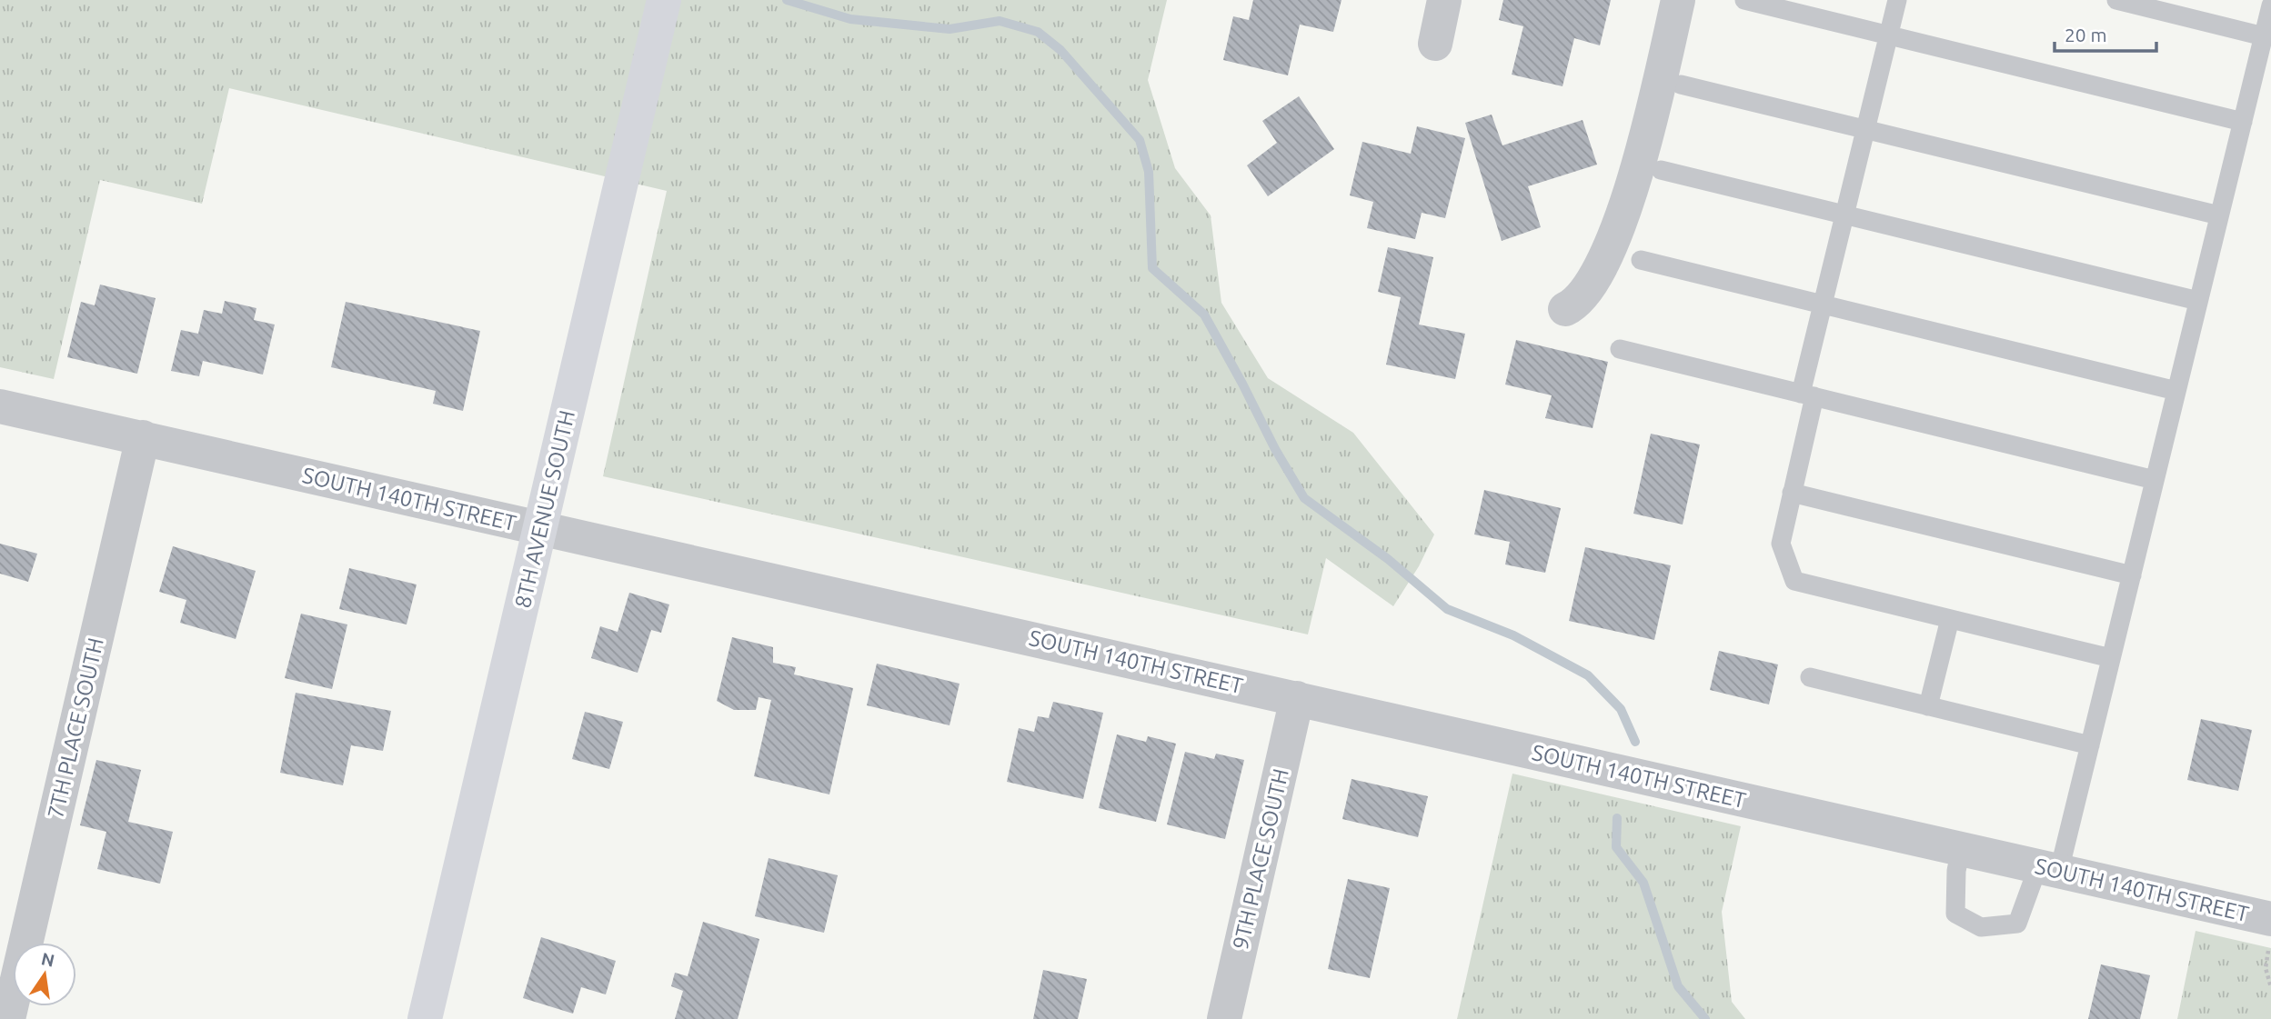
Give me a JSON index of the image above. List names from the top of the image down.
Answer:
{
  "streets": {
    "street": [
      "SOUTH 140TH STREET",
      "8TH AVENUE SOUTH",
      "7TH PLACE SOUTH",
      "9TH PLACE SOUTH"
    ]
  },
  "crossings": [
    ["SOUTH 140TH STREET", "8TH AVENUE SOUTH"],
    ["SOUTH 140TH STREET", "7TH PLACE SOUTH"],
    ["SOUTH 140TH STREET", "9TH PLACE SOUTH"]
  ],
  "scale_bar": "20 m",
  "north": "top"
}
